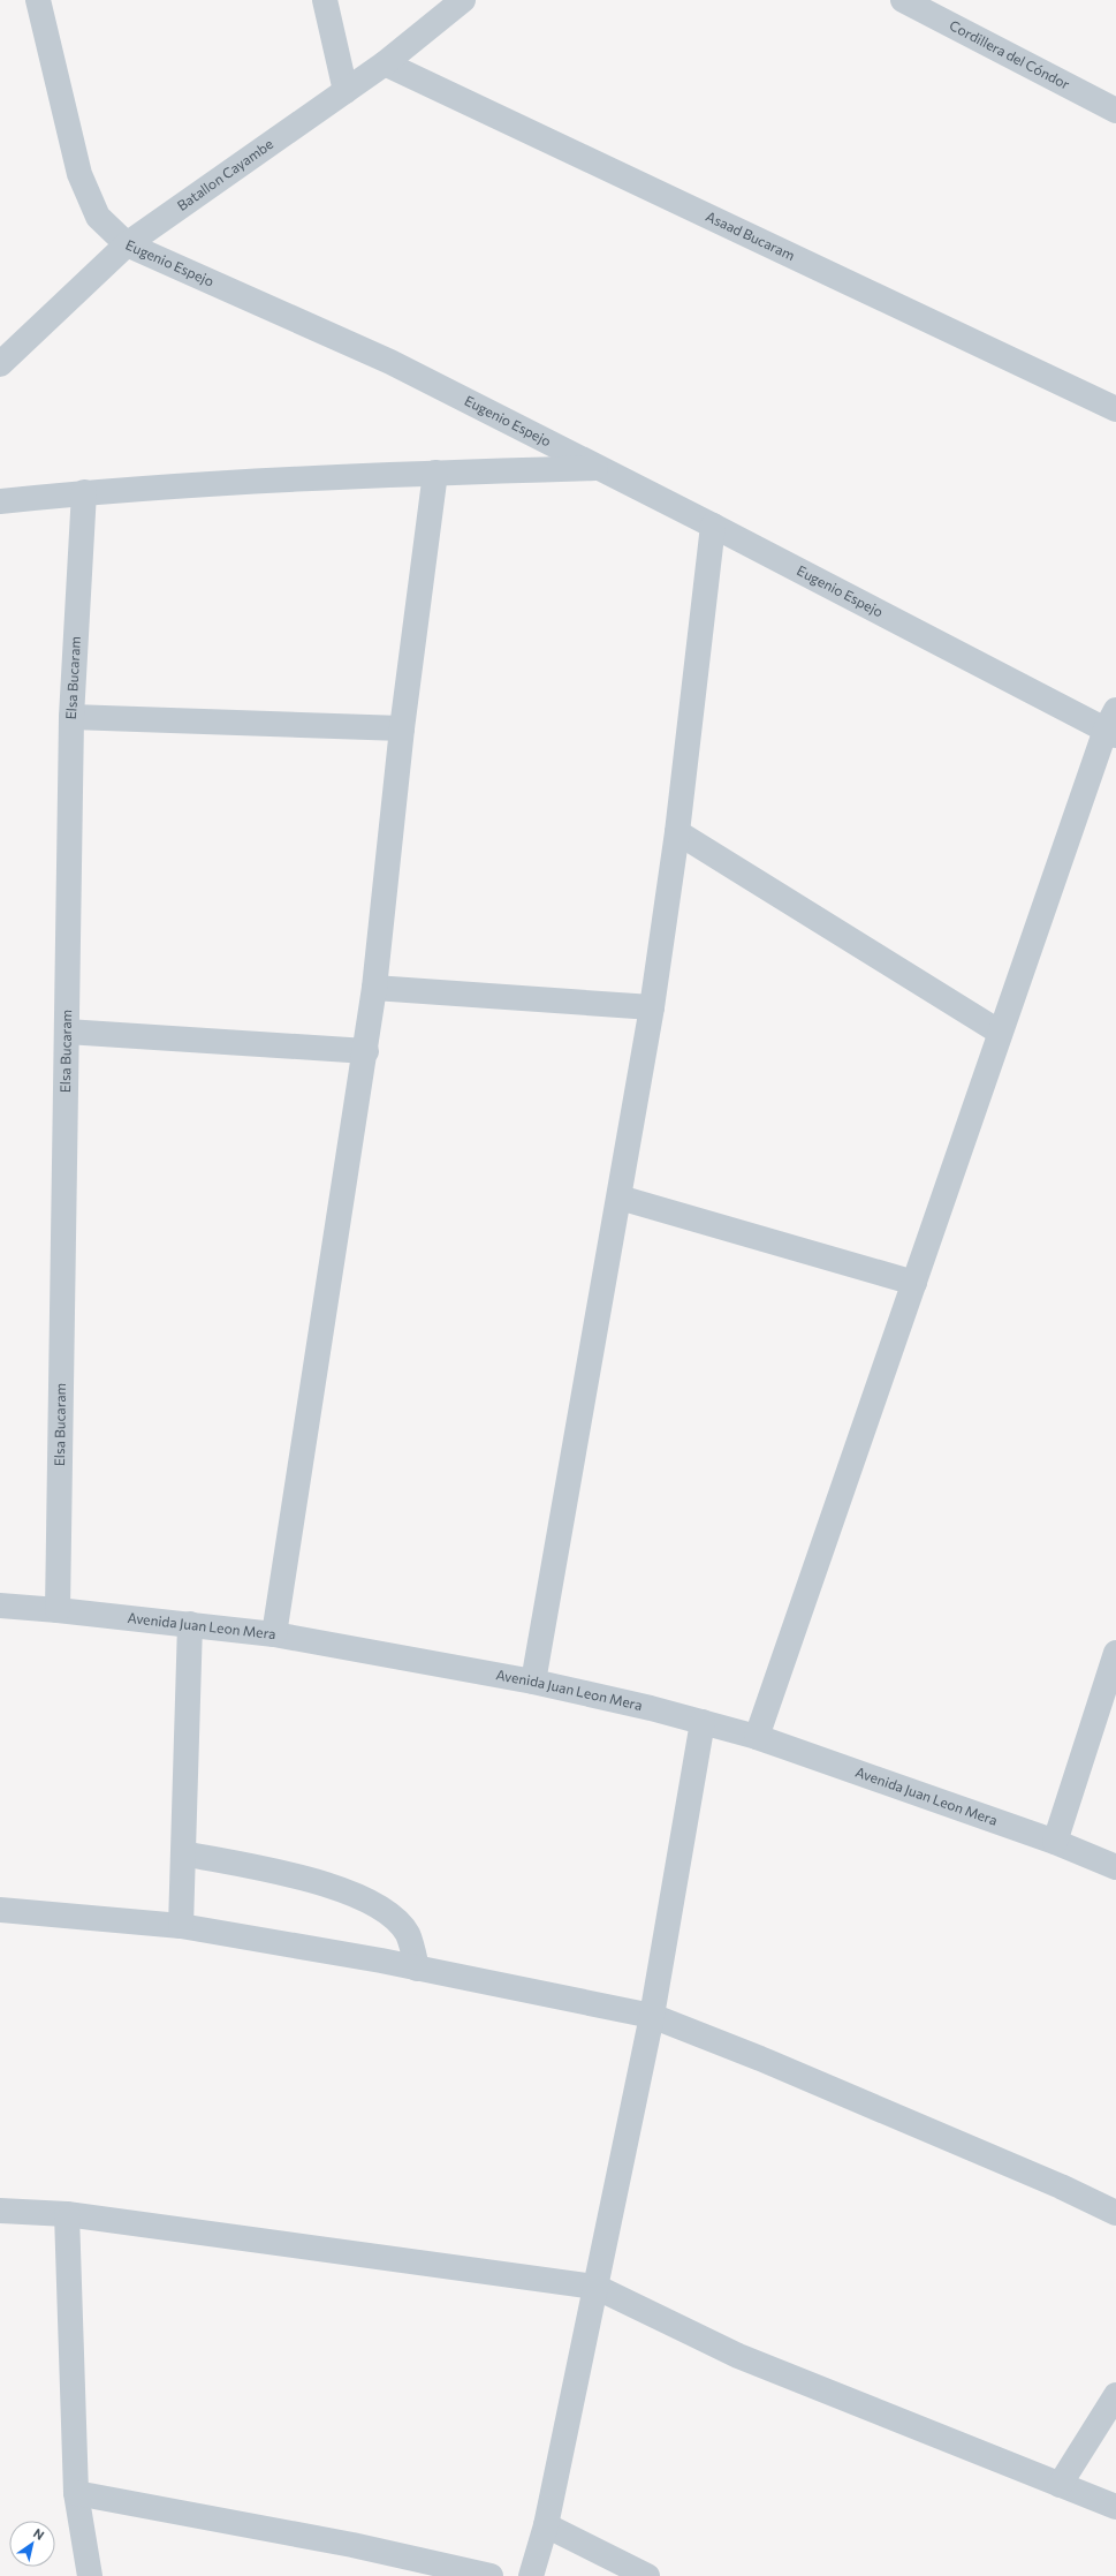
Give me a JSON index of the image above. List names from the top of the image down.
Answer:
{
  "streets": {
    "street": [
      "Cordillera del Cóndor",
      "Batallon Cayambe",
      "Asaad Bucaram",
      "Eugenio Espejo",
      "Elsa Bucaram",
      "Avenida Juan Leon Mera"
    ]
  },
  "crossings": [
    ["Batallon Cayambe", "Asaad Bucaram"],
    ["Batallon Cayambe", "Eugenio Espejo"],
    ["Elsa Bucaram", "Avenida Juan Leon Mera"]
  ],
  "north": "top right"
}
